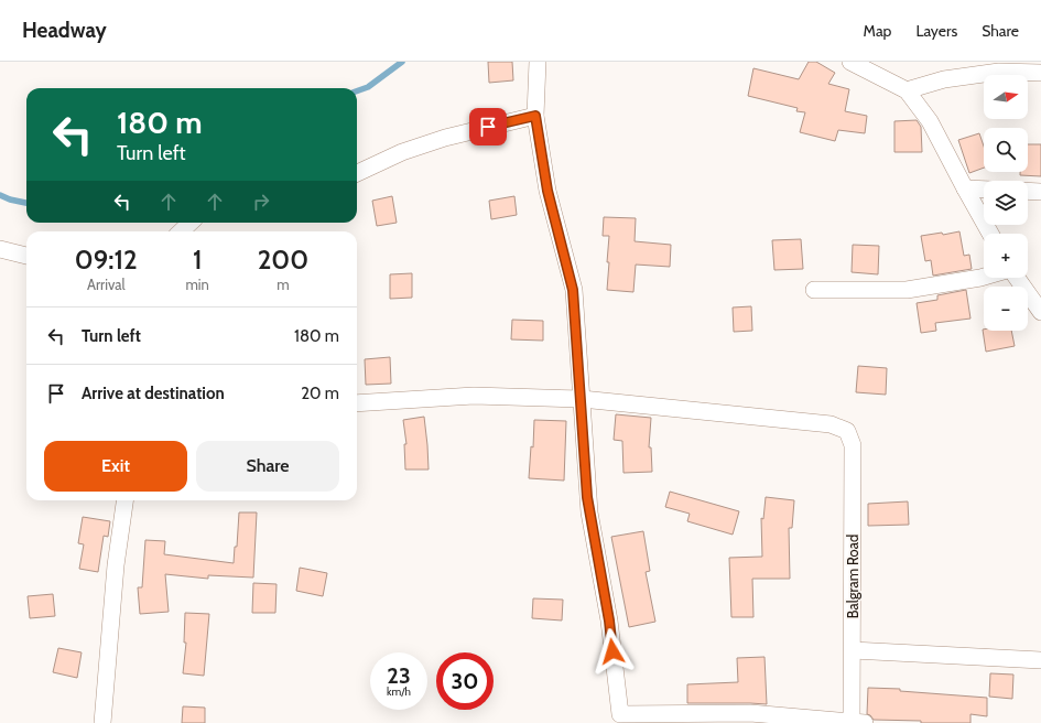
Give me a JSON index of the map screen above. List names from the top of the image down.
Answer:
{
  "streets": {
    "street": ["Balgram Road"]
  },
  "north": "right",
  "page": {
    "header": "Headway",
    "nav": ["Map", "Layers", "Share"],
    "map_buttons": ["+", "−"],
    "turn": ["180 m", "Turn left"],
    "eta": [
      "09:12",
      "Arrival",
      "1",
      "min",
      "200",
      "m"
    ],
    "list": [
      {
        "name": "Turn left",
        "value": "180 m"
      },
      {
        "name": "Arrive at destination",
        "value": "20 m"
      }
    ],
    "buttons": ["Exit", "Share"],
    "speed": "23 km/h",
    "limit": "30"
  }
}
